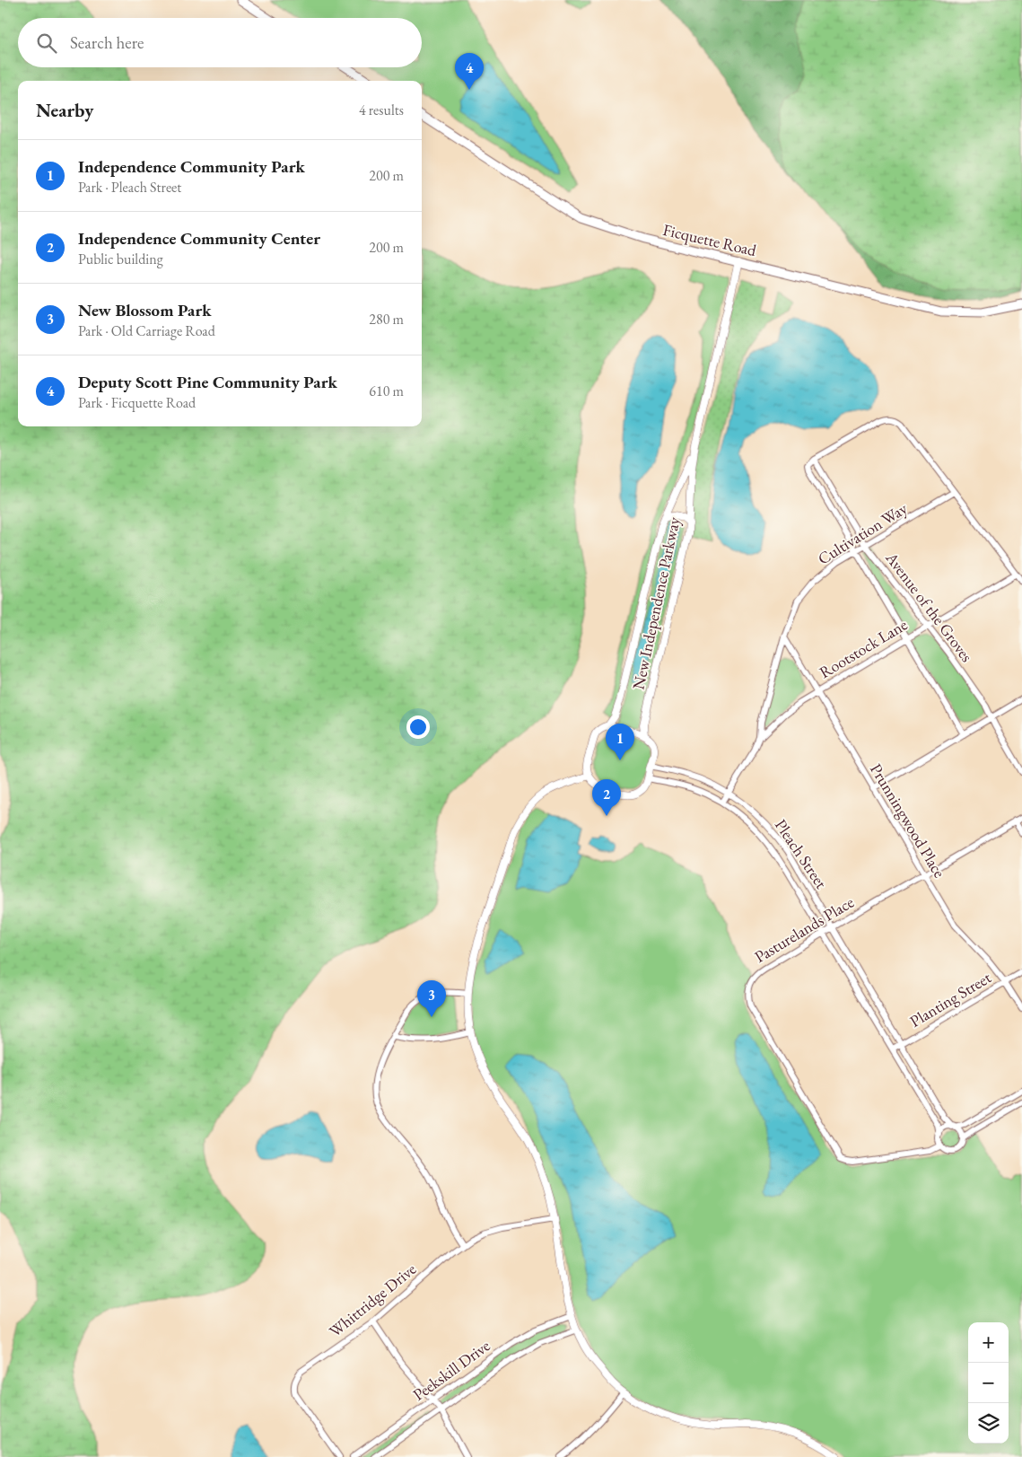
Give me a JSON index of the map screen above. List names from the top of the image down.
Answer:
{
  "streets": {
    "main road": ["Ficquette Road"],
    "street": [
      "Cultivation Way",
      "New Independence Parkway",
      "Avenue of the Groves",
      "Rootstock Lane",
      "Prunningwood Place",
      "Pleach Street",
      "Pasturelands Place",
      "Planting Street",
      "Whittridge Drive",
      "Peekskill Drive"
    ]
  },
  "crossings": [
    ["Ficquette Road", "New Independence Parkway"],
    ["Cultivation Way", "Avenue of the Groves"],
    ["Cultivation Way", "Rootstock Lane"],
    ["Cultivation Way", "Prunningwood Place"],
    ["Cultivation Way", "Pleach Street"],
    ["New Independence Parkway", "Pleach Street"],
    ["Avenue of the Groves", "Rootstock Lane"],
    ["Rootstock Lane", "Prunningwood Place"],
    ["Prunningwood Place", "Pasturelands Place"],
    ["Prunningwood Place", "Planting Street"],
    ["Pleach Street", "Pasturelands Place"],
    ["Pleach Street", "Planting Street"]
  ],
  "page": {
    "search": "Search here",
    "pins": [
      "4",
      "1",
      "2",
      "3"
    ],
    "heading": ["Nearby", "4 results"],
    "list": [
      {
        "mark": "1",
        "name": "Independence Community Park",
        "note": "Park · Pleach Street",
        "value": "200 m"
      },
      {
        "mark": "2",
        "name": "Independence Community Center",
        "note": "Public building",
        "value": "200 m"
      },
      {
        "mark": "3",
        "name": "New Blossom Park",
        "note": "Park · Old Carriage Road",
        "value": "280 m"
      },
      {
        "mark": "4",
        "name": "Deputy Scott Pine Community Park",
        "note": "Park · Ficquette Road",
        "value": "610 m"
      }
    ],
    "map_buttons": ["+", "−"]
  }
}
